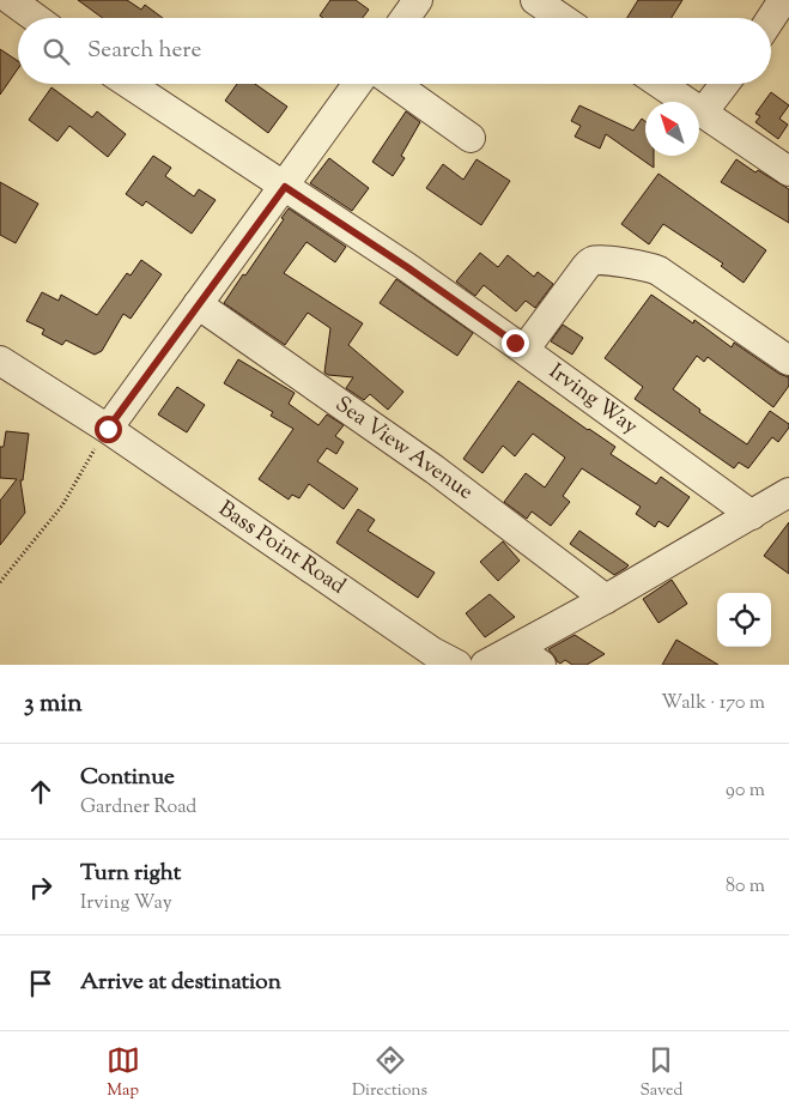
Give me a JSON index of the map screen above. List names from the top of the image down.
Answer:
{
  "streets": {
    "street": ["Irving Way", "Sea View Avenue", "Bass Point Road"]
  },
  "north": "top left",
  "page": {
    "search": "Search here",
    "heading": ["3 min", "Walk · 170 m"],
    "list": [
      ["Continue", "Gardner Road", "90 m"],
      ["Turn right", "Irving Way", "80 m"],
      "Arrive at destination"
    ],
    "nav": ["Map", "Directions", "Saved"]
  }
}
